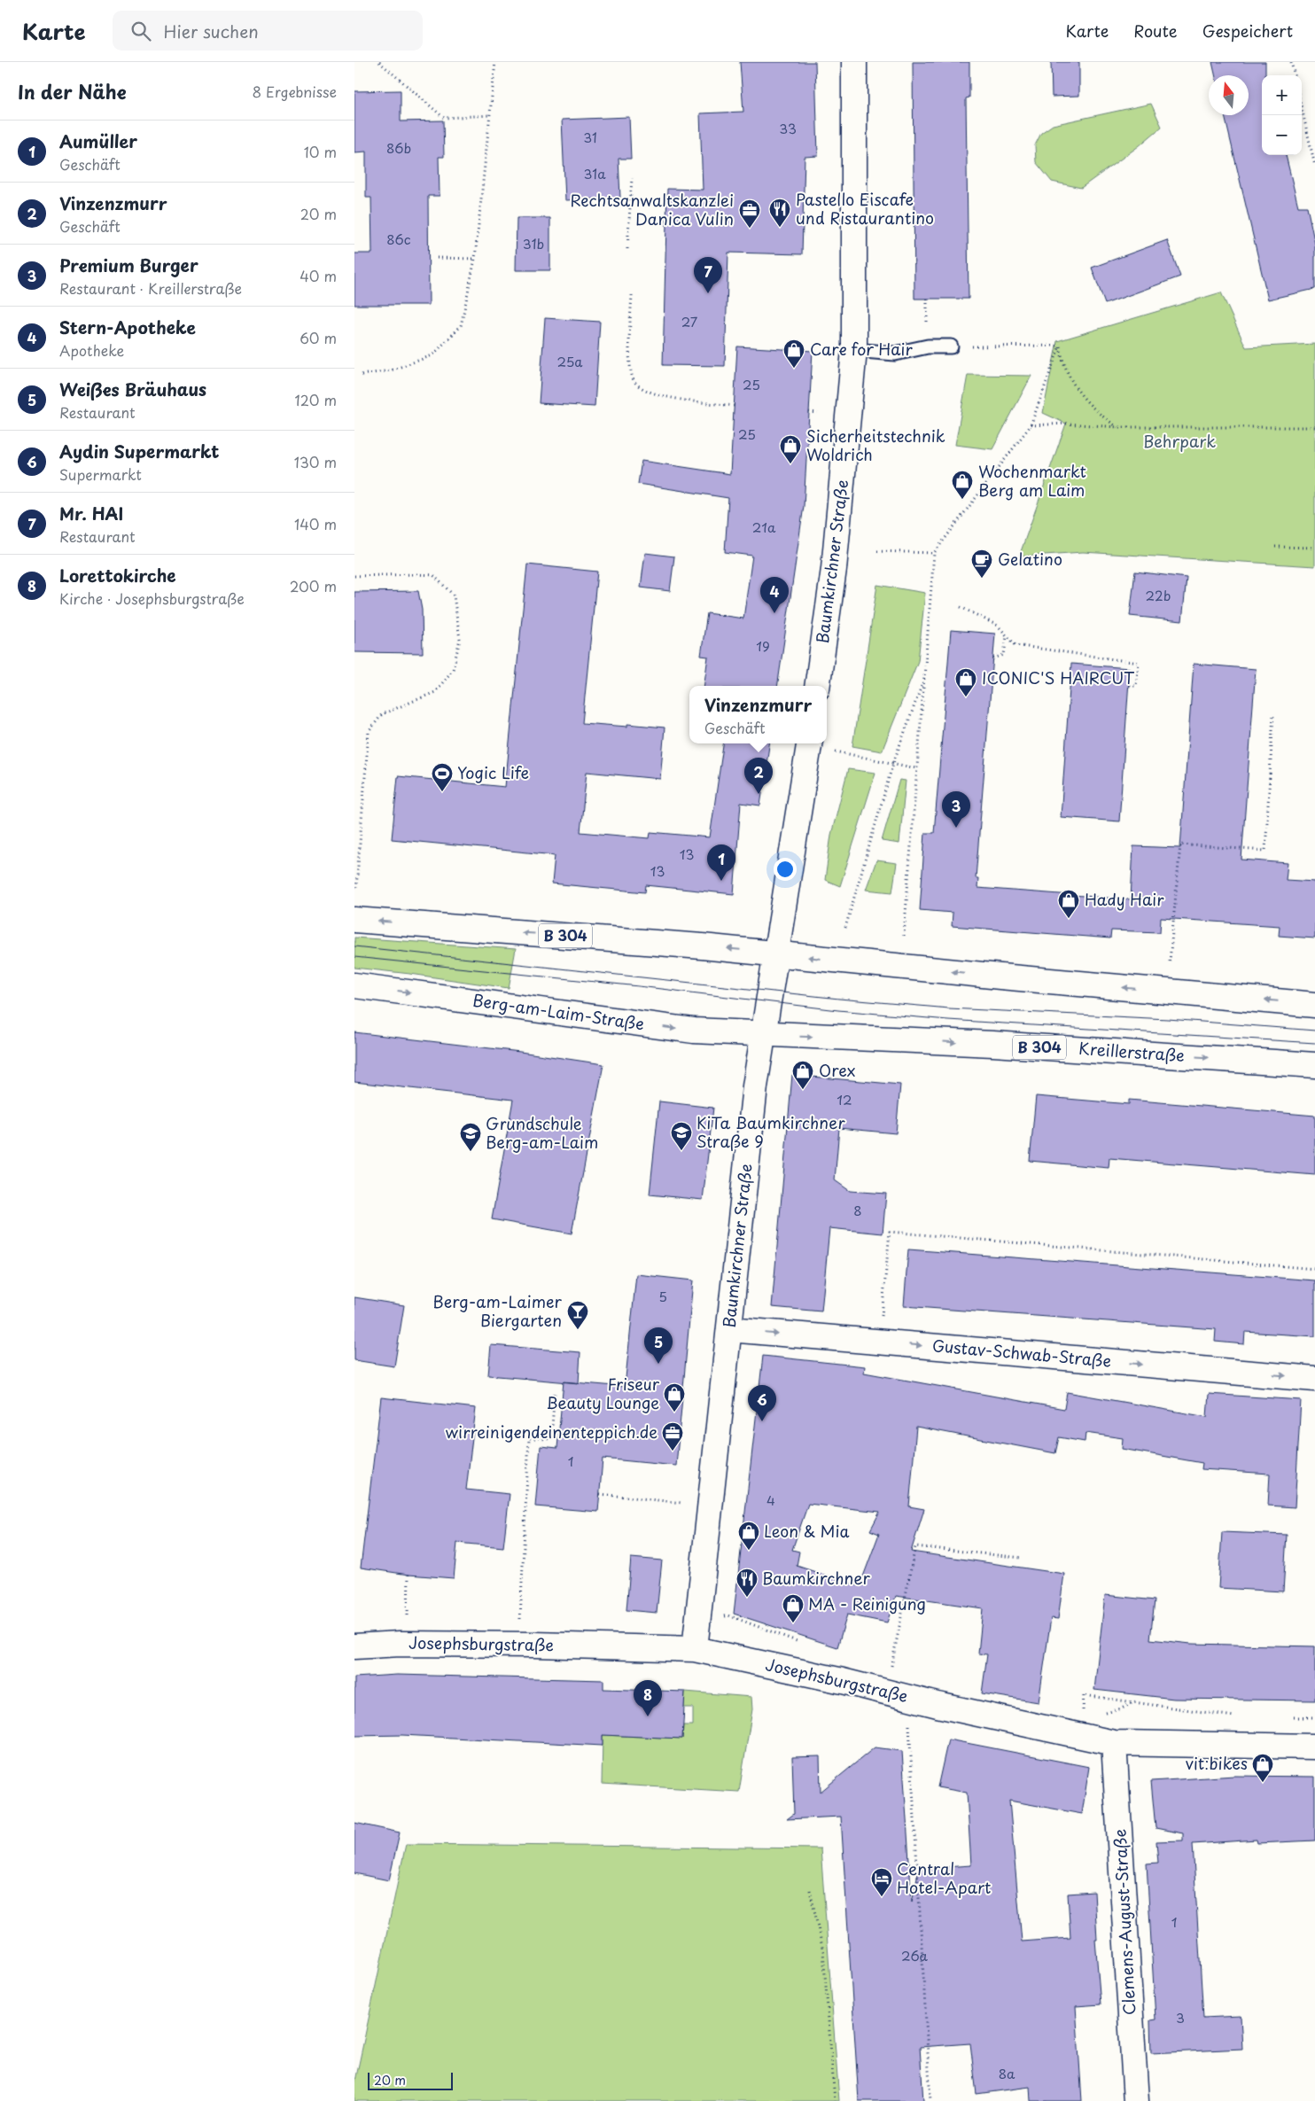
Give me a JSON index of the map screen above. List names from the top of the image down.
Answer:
{
  "streets": {
    "main road": [
      "Baumkirchner Straße",
      "B 304",
      "Berg-am-Laim-Straße",
      "Kreillerstraße",
      "Gustav-Schwab-Straße",
      "Josephsburgstraße",
      "Clemens-August-Straße"
    ]
  },
  "crossings": [
    ["Baumkirchner Straße", "B 304"],
    ["Baumkirchner Straße", "Berg-am-Laim-Straße"],
    ["Baumkirchner Straße", "Kreillerstraße"],
    ["Baumkirchner Straße", "Gustav-Schwab-Straße"],
    ["Baumkirchner Straße", "Josephsburgstraße"],
    ["Berg-am-Laim-Straße", "Kreillerstraße"],
    ["Josephsburgstraße", "Clemens-August-Straße"]
  ],
  "one_way": ["Gustav-Schwab-Straße"],
  "parks": ["Behrpark"],
  "places": {
    "restaurant": ["Pastello Eiscafe und Ristaurantino", "Baumkirchner"],
    "office": ["Rechtsanwaltskanzlei Danica Vulin", "wirreinigendeinenteppich.de"],
    "shop": [
      "Care for Hair",
      "Sicherheitstechnik Woldrich",
      "Wochenmarkt Berg am Laim",
      "ICONIC'S HAIRCUT",
      "Hady Hair",
      "Orex",
      "Friseur Beauty Lounge",
      "Leon & Mia",
      "MA - Reinigung",
      "vit:bikes"
    ],
    "cafe": ["Gelatino"],
    "sports": ["Yogic Life"],
    "school or university": ["KiTa Baumkirchner Straße 9", "Grundschule Berg-am-Laim"],
    "bar": ["Berg-am-Laimer Biergarten"],
    "hotel": ["Central Hotel-Apart"]
  },
  "house_numbers": [
    "33",
    "31",
    "86b",
    "31a",
    "86c",
    "31b",
    "27",
    "25a",
    "25",
    "25",
    "21a",
    "22b",
    "19",
    "13",
    "13",
    "12",
    "8",
    "5",
    "1",
    "4",
    "1",
    "26a",
    "3",
    "8a"
  ],
  "scale_bar": "20 m",
  "north": "top",
  "page": {
    "header": "Karte",
    "search": "Hier suchen",
    "nav": ["Karte", "Route", "Gespeichert"],
    "heading": ["In der Nähe", "8 Ergebnisse"],
    "map_buttons": ["+", "−"],
    "list": [
      {
        "mark": "1",
        "name": "Aumüller",
        "note": "Geschäft",
        "value": "10 m"
      },
      {
        "mark": "2",
        "name": "Vinzenzmurr",
        "note": "Geschäft",
        "value": "20 m"
      },
      {
        "mark": "3",
        "name": "Premium Burger",
        "note": "Restaurant · Kreillerstraße",
        "value": "40 m"
      },
      {
        "mark": "4",
        "name": "Stern-Apotheke",
        "note": "Apotheke",
        "value": "60 m"
      },
      {
        "mark": "5",
        "name": "Weißes Bräuhaus",
        "note": "Restaurant",
        "value": "120 m"
      },
      {
        "mark": "6",
        "name": "Aydin Supermarkt",
        "note": "Supermarkt",
        "value": "130 m"
      },
      {
        "mark": "7",
        "name": "Mr. HAI",
        "note": "Restaurant",
        "value": "140 m"
      },
      {
        "mark": "8",
        "name": "Lorettokirche",
        "note": "Kirche · Josephsburgstraße",
        "value": "200 m"
      }
    ],
    "pins": [
      "7",
      "4",
      "2",
      "3",
      "1",
      "5",
      "6",
      "8"
    ],
    "popup": ["Vinzenzmurr", "Geschäft"],
    "scale": "20 m"
  }
}
